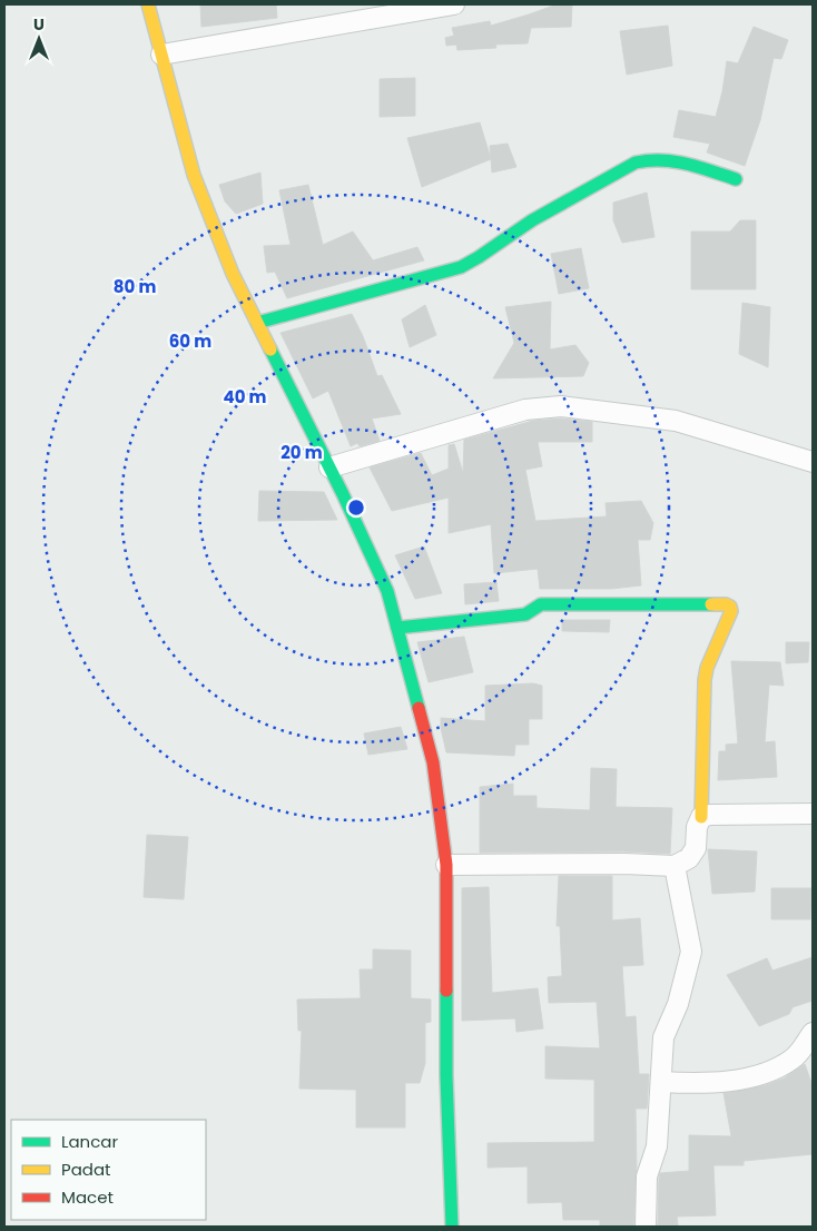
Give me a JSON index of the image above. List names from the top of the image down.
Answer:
{
  "legend": ["Lancar", "Padat", "Macet"],
  "north": "top",
  "rings": [
    "80 m",
    "60 m",
    "40 m",
    "20 m"
  ]
}
